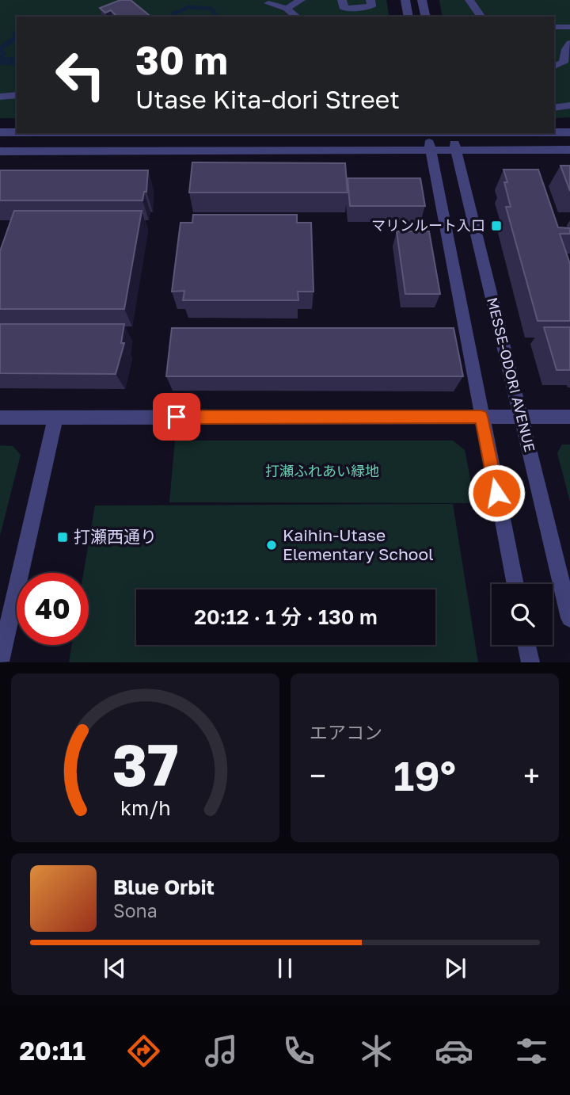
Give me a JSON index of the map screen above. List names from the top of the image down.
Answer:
{
  "streets": {
    "street": ["MESSE-ODORI AVENUE"]
  },
  "parks": ["打瀬ふれあい緑地"],
  "places": {
    "transit": ["マリンルート入口", "打瀬西通り"],
    "other": ["Kaihin-Utase Elementary School"]
  },
  "page": {
    "turn": ["30 m", "Utase Kita-dori Street"],
    "limit": "40",
    "trip": "20:12 · 1 分 · 130 m",
    "tile": "エアコン",
    "heat": ["−", "19°", "+"],
    "song": ["Blue Orbit", "Sona"],
    "tabs": "20:11",
    "gauge": ["37", "km/h"]
  }
}
